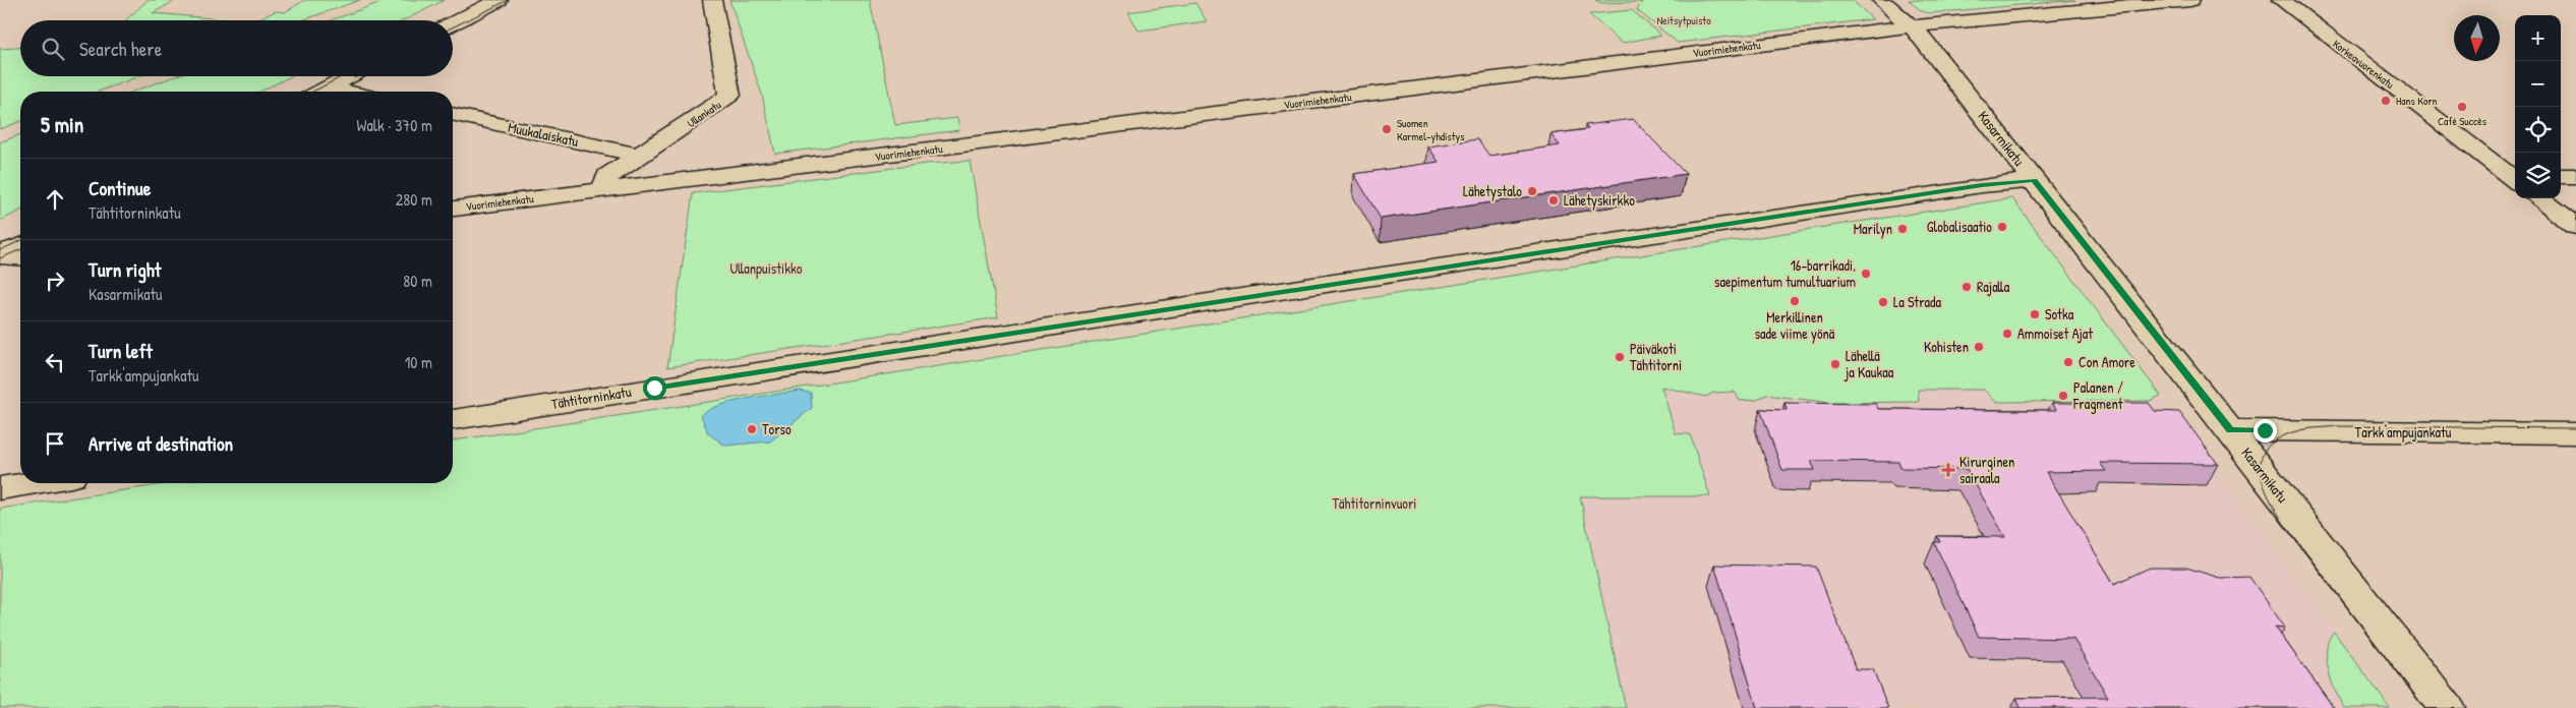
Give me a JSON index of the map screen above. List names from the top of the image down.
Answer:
{
  "streets": {
    "street": [
      "Vuorimiehenkatu",
      "Korkeavuorenkatu",
      "Ullankatu",
      "Muukalaiskatu",
      "Kasarmikatu",
      "Tähtitorninkatu",
      "Tarkk'ampujankatu"
    ]
  },
  "crossings": [
    ["Vuorimiehenkatu", "Ullankatu"],
    ["Vuorimiehenkatu", "Kasarmikatu"],
    ["Ullankatu", "Muukalaiskatu"],
    ["Kasarmikatu", "Tähtitorninkatu"],
    ["Kasarmikatu", "Tarkk'ampujankatu"]
  ],
  "parks": ["Neitsytpuisto", "Ullanpuistikko", "Tähtitorninvuori"],
  "places": {
    "other": [
      "Hans Korn",
      "Café Succès",
      "Suomen Karmel-yhdistys",
      "Lähetystalo",
      "Lähetyskirkko",
      "Globalisaatio",
      "Marilyn",
      "16-barrikadi, saepimentum tumultuarium",
      "Rajalla",
      "Merkillinen sade viime yönä",
      "La Strada",
      "Sotka",
      "Ammoiset Ajat",
      "Kohisten",
      "Päiväkoti Tähtitorni",
      "Con Amore",
      "Lähellä ja Kaukaa",
      "Palanen / Fragment",
      "Torso"
    ],
    "health": ["Kirurginen sairaala"]
  },
  "north": "bottom",
  "page": {
    "map_buttons": ["+", "−"],
    "search": "Search here",
    "heading": ["5 min", "Walk · 370 m"],
    "list": [
      ["Continue", "Tähtitorninkatu", "280 m"],
      ["Turn right", "Kasarmikatu", "80 m"],
      ["Turn left", "Tarkk'ampujankatu", "10 m"],
      "Arrive at destination"
    ]
  }
}
